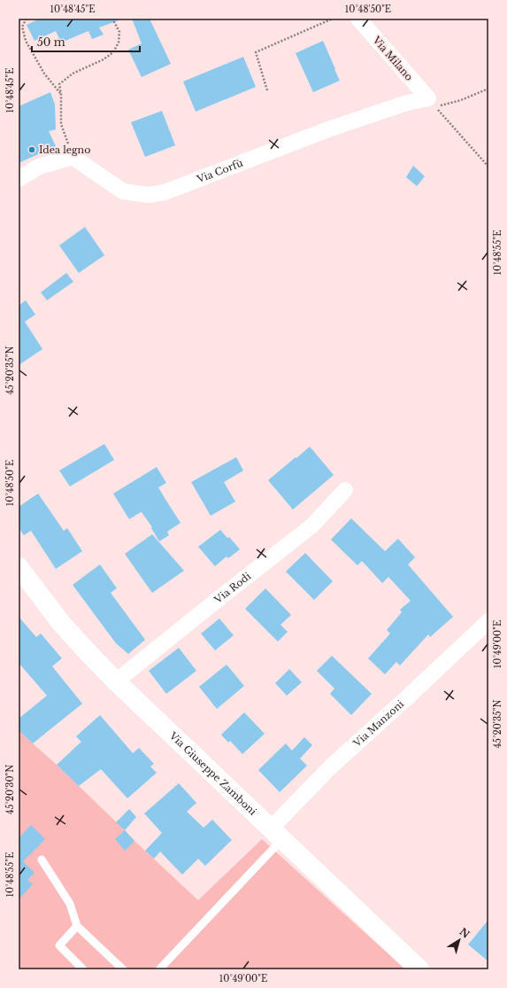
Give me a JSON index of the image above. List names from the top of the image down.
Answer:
{
  "streets": {
    "street": [
      "Via Milano",
      "Via Corfù",
      "Via Rodi",
      "Via Manzoni",
      "Via Giuseppe Zamboni"
    ]
  },
  "crossings": [
    ["Via Milano", "Via Corfù"],
    ["Via Rodi", "Via Giuseppe Zamboni"],
    ["Via Manzoni", "Via Giuseppe Zamboni"]
  ],
  "places": ["Idea legno"],
  "scale_bar": "50 m",
  "north": "top right",
  "coordinates": [
    "10°48'45\"E",
    "10°48'50\"E",
    "10°48'55\"E",
    "45°20'35\"N",
    "10°49'00\"E",
    "45°20'30\"N"
  ]
}
